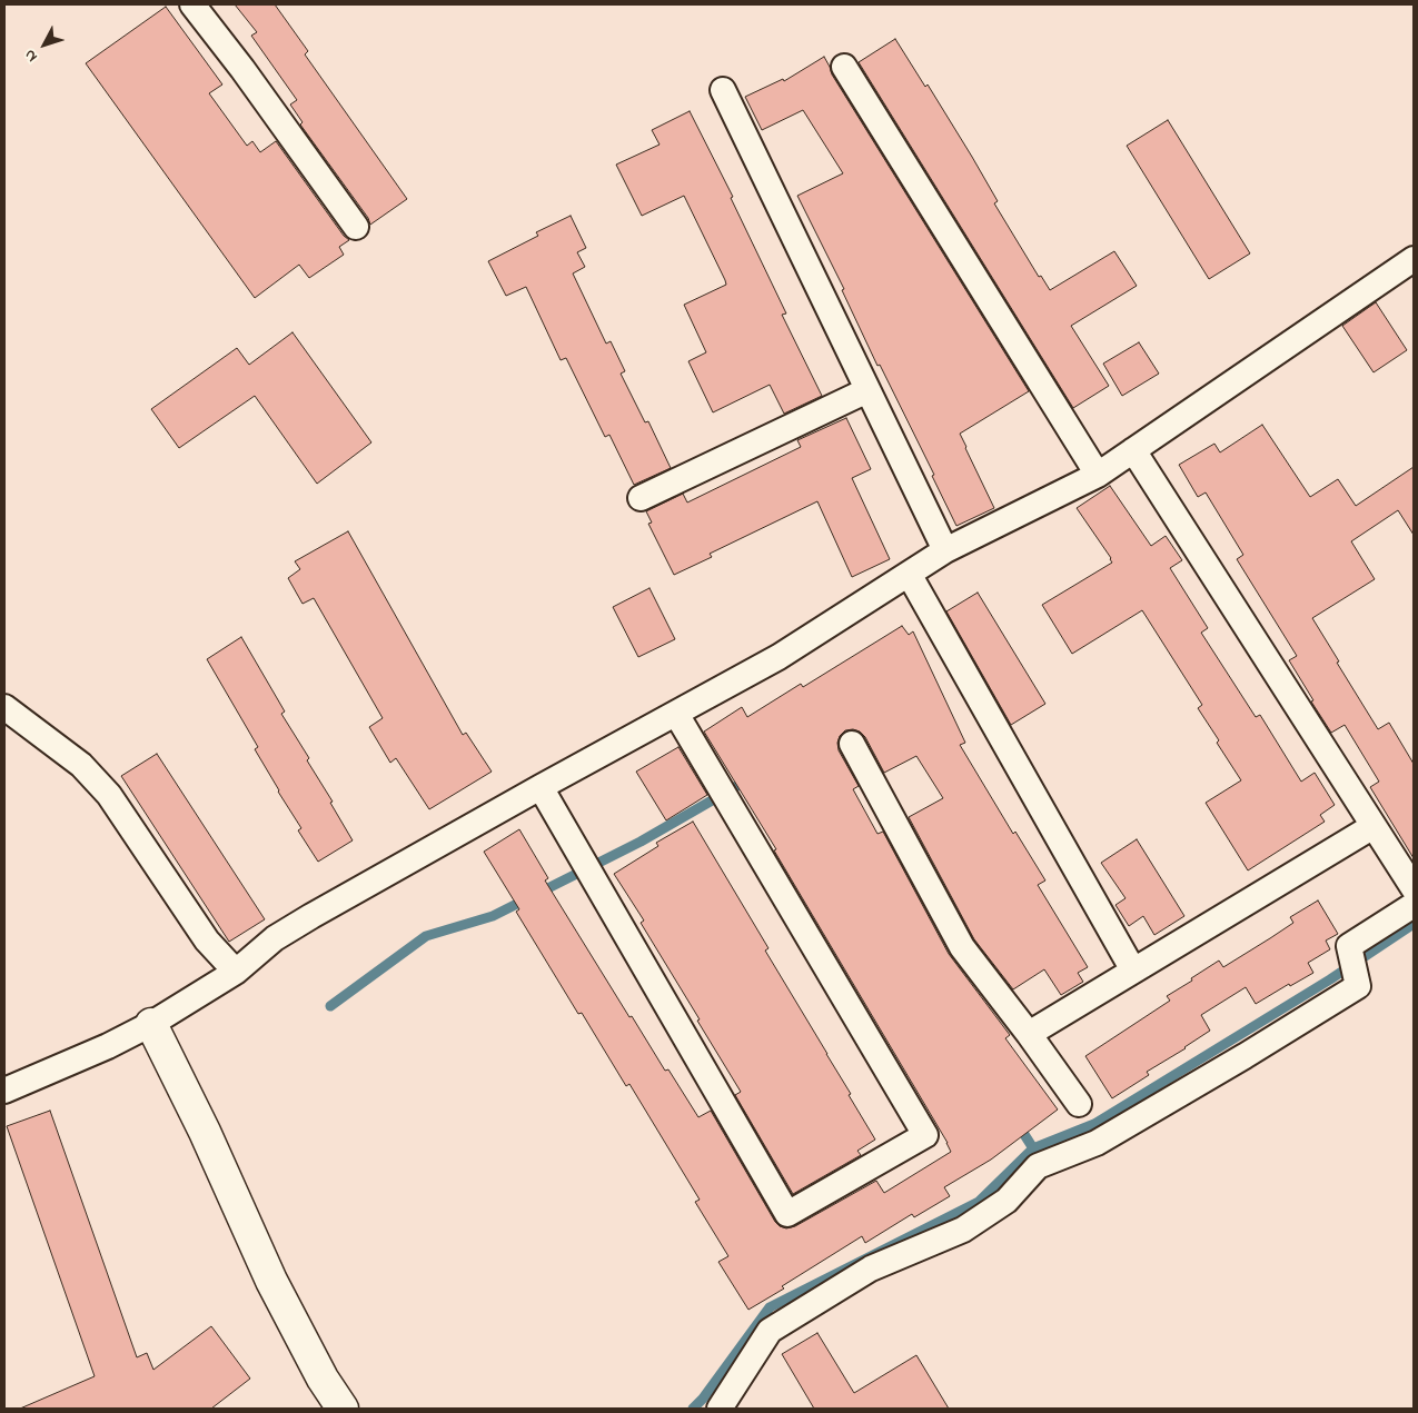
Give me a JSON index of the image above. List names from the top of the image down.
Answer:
{
  "north": "bottom left"
}
